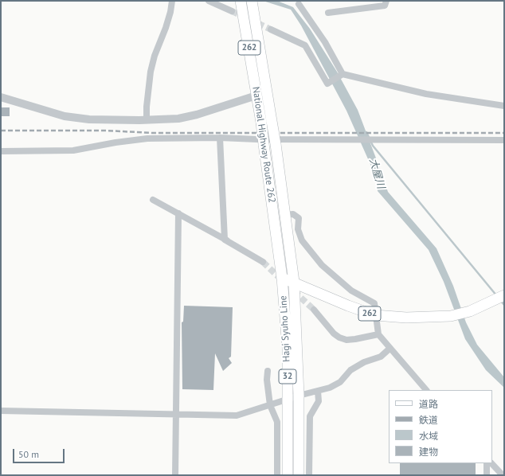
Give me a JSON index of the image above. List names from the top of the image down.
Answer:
{
  "streets": {
    "main road": [
      "262",
      "National Highway Route 262",
      "Hagi Syuho Line",
      "32"
    ]
  },
  "crossings": [
    ["262", "National Highway Route 262"],
    ["262", "Hagi Syuho Line"],
    ["National Highway Route 262", "Hagi Syuho Line"]
  ],
  "water": ["大屋川"],
  "legend": [
    "道路",
    "鉄道",
    "水域",
    "建物"
  ],
  "scale_bar": "50 m"
}
